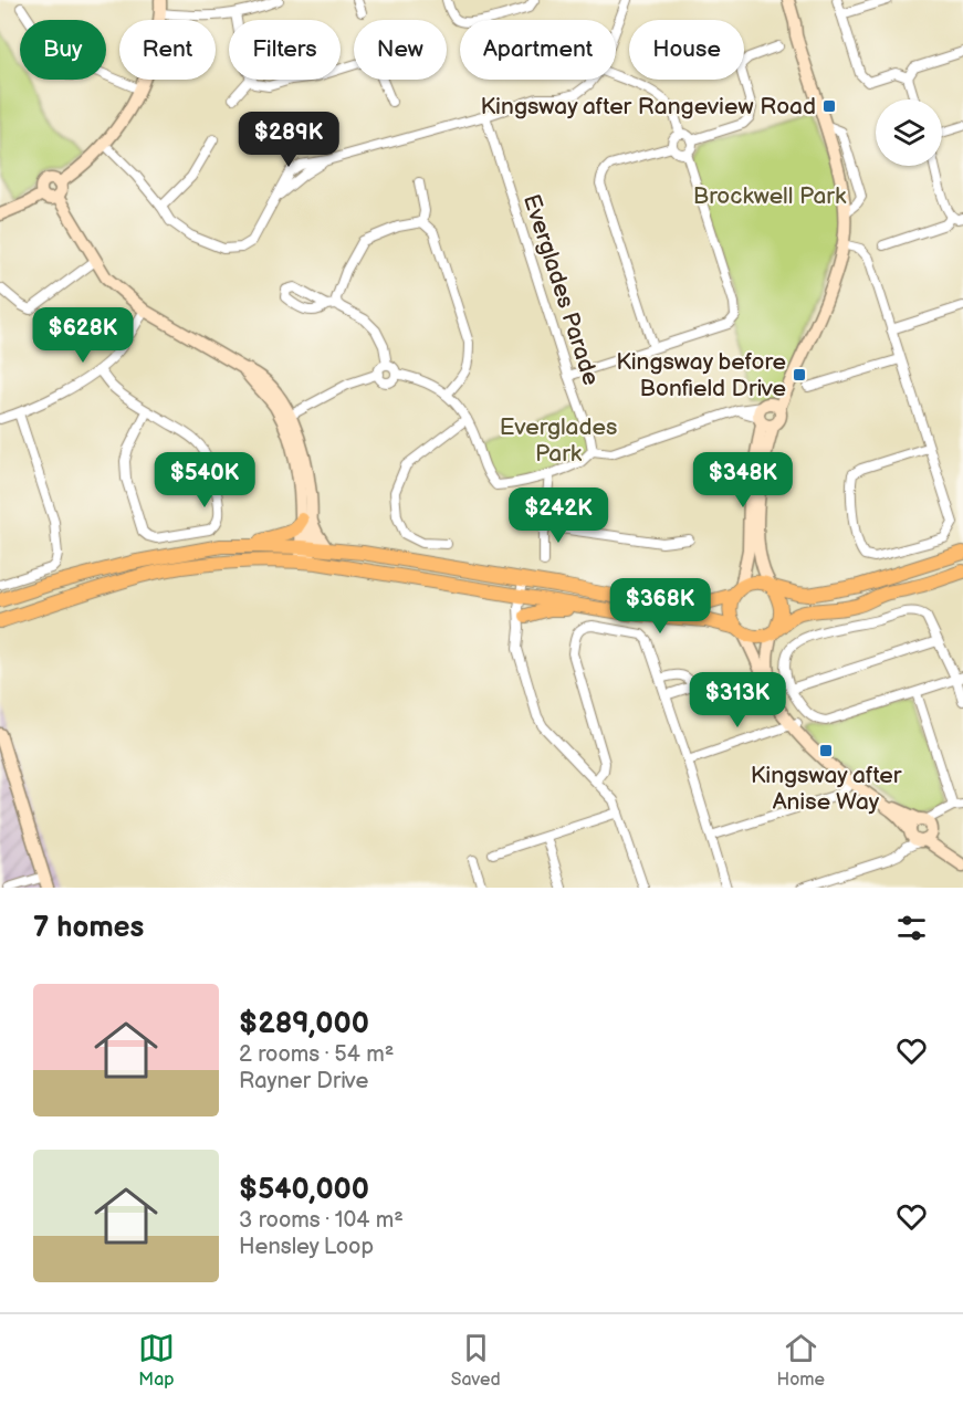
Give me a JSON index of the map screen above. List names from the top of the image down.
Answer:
{
  "streets": {
    "street": ["Everglades Parade"]
  },
  "parks": ["Brockwell Park", "Everglades Park"],
  "places": {
    "transit": ["Kingsway after Rangeview Road", "Kingsway before Bonfield Drive", "Kingsway after Anise Way"]
  },
  "page": {
    "chip": [
      "Buy",
      "Rent",
      "Filters",
      "New",
      "Apartment",
      "House"
    ],
    "price": [
      "$289K",
      "$628K",
      "$540K",
      "$348K",
      "$242K",
      "$368K",
      "$313K"
    ],
    "heading": "7 homes",
    "list": [
      {
        "name": "$289,000",
        "note": "2 rooms · 54 m² · Rayner Drive"
      },
      {
        "name": "$540,000",
        "note": "3 rooms · 104 m² · Hensley Loop"
      }
    ],
    "tabs": ["Map", "Saved", "Home"]
  }
}
